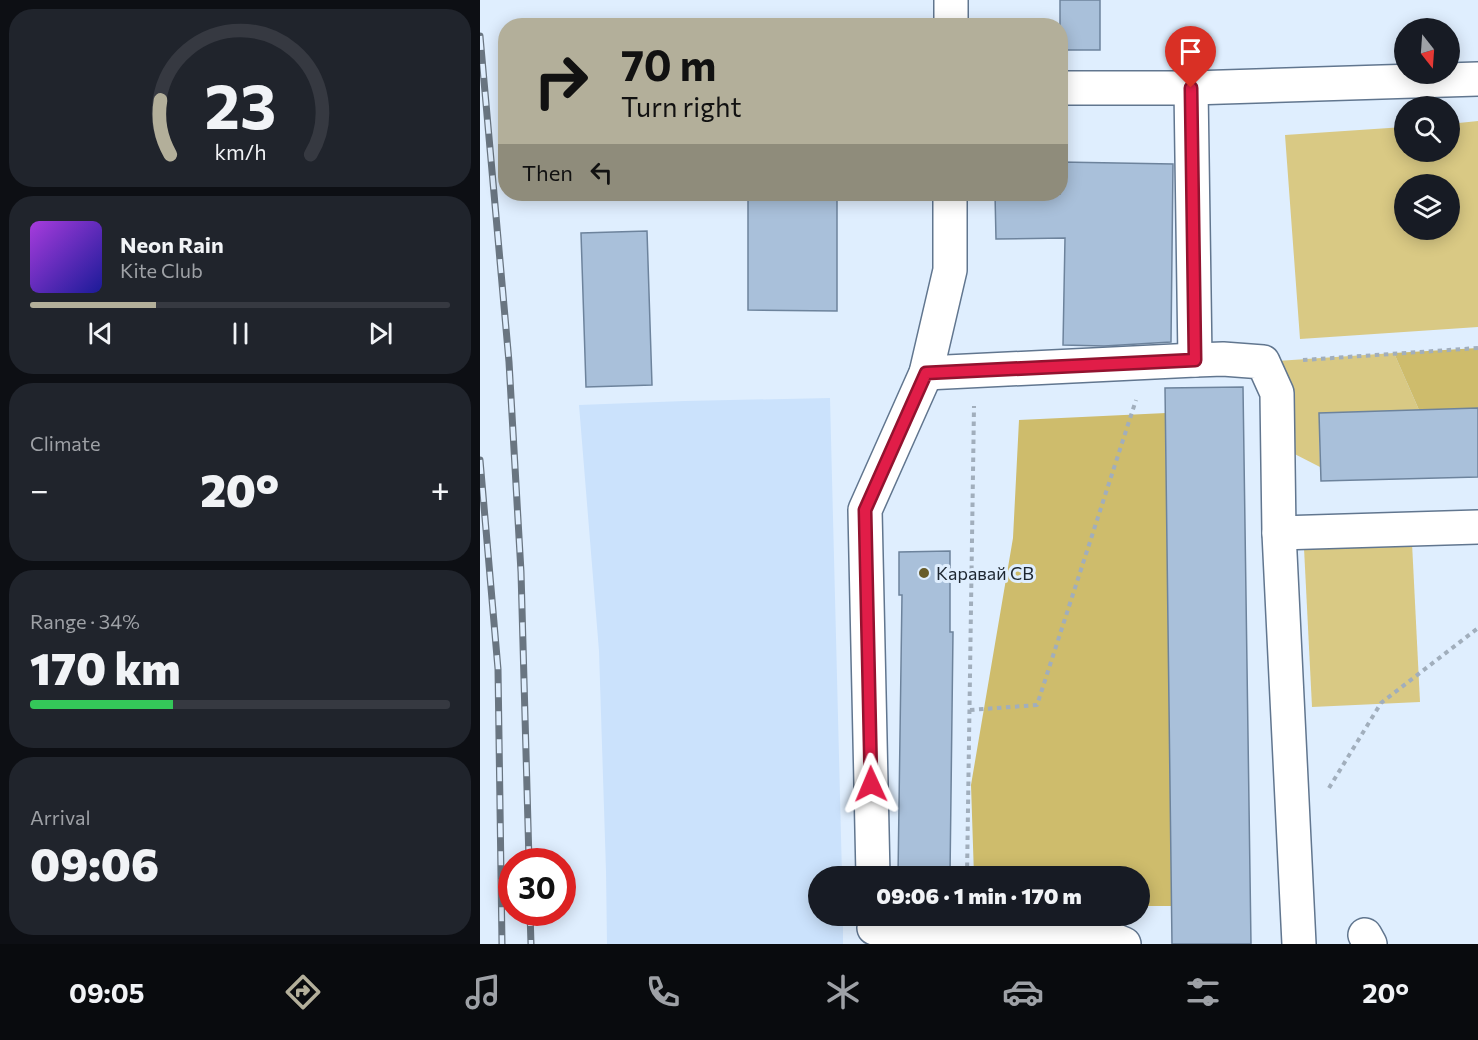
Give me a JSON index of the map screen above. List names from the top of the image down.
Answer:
{
  "places": ["Каравай СВ"],
  "north": "bottom",
  "page": {
    "turn": ["70 m", "Turn right"],
    "then": "Then",
    "song": ["Neon Rain", "Kite Club"],
    "tile": [
      "Climate",
      ["Range · 34%", "170 km"],
      ["Arrival", "09:06"]
    ],
    "heat": ["−", "20°", "+"],
    "limit": "30",
    "trip": "09:06 · 1 min · 170 m",
    "tabs": ["09:05", "20°"],
    "gauge": ["23", "km/h"]
  }
}
